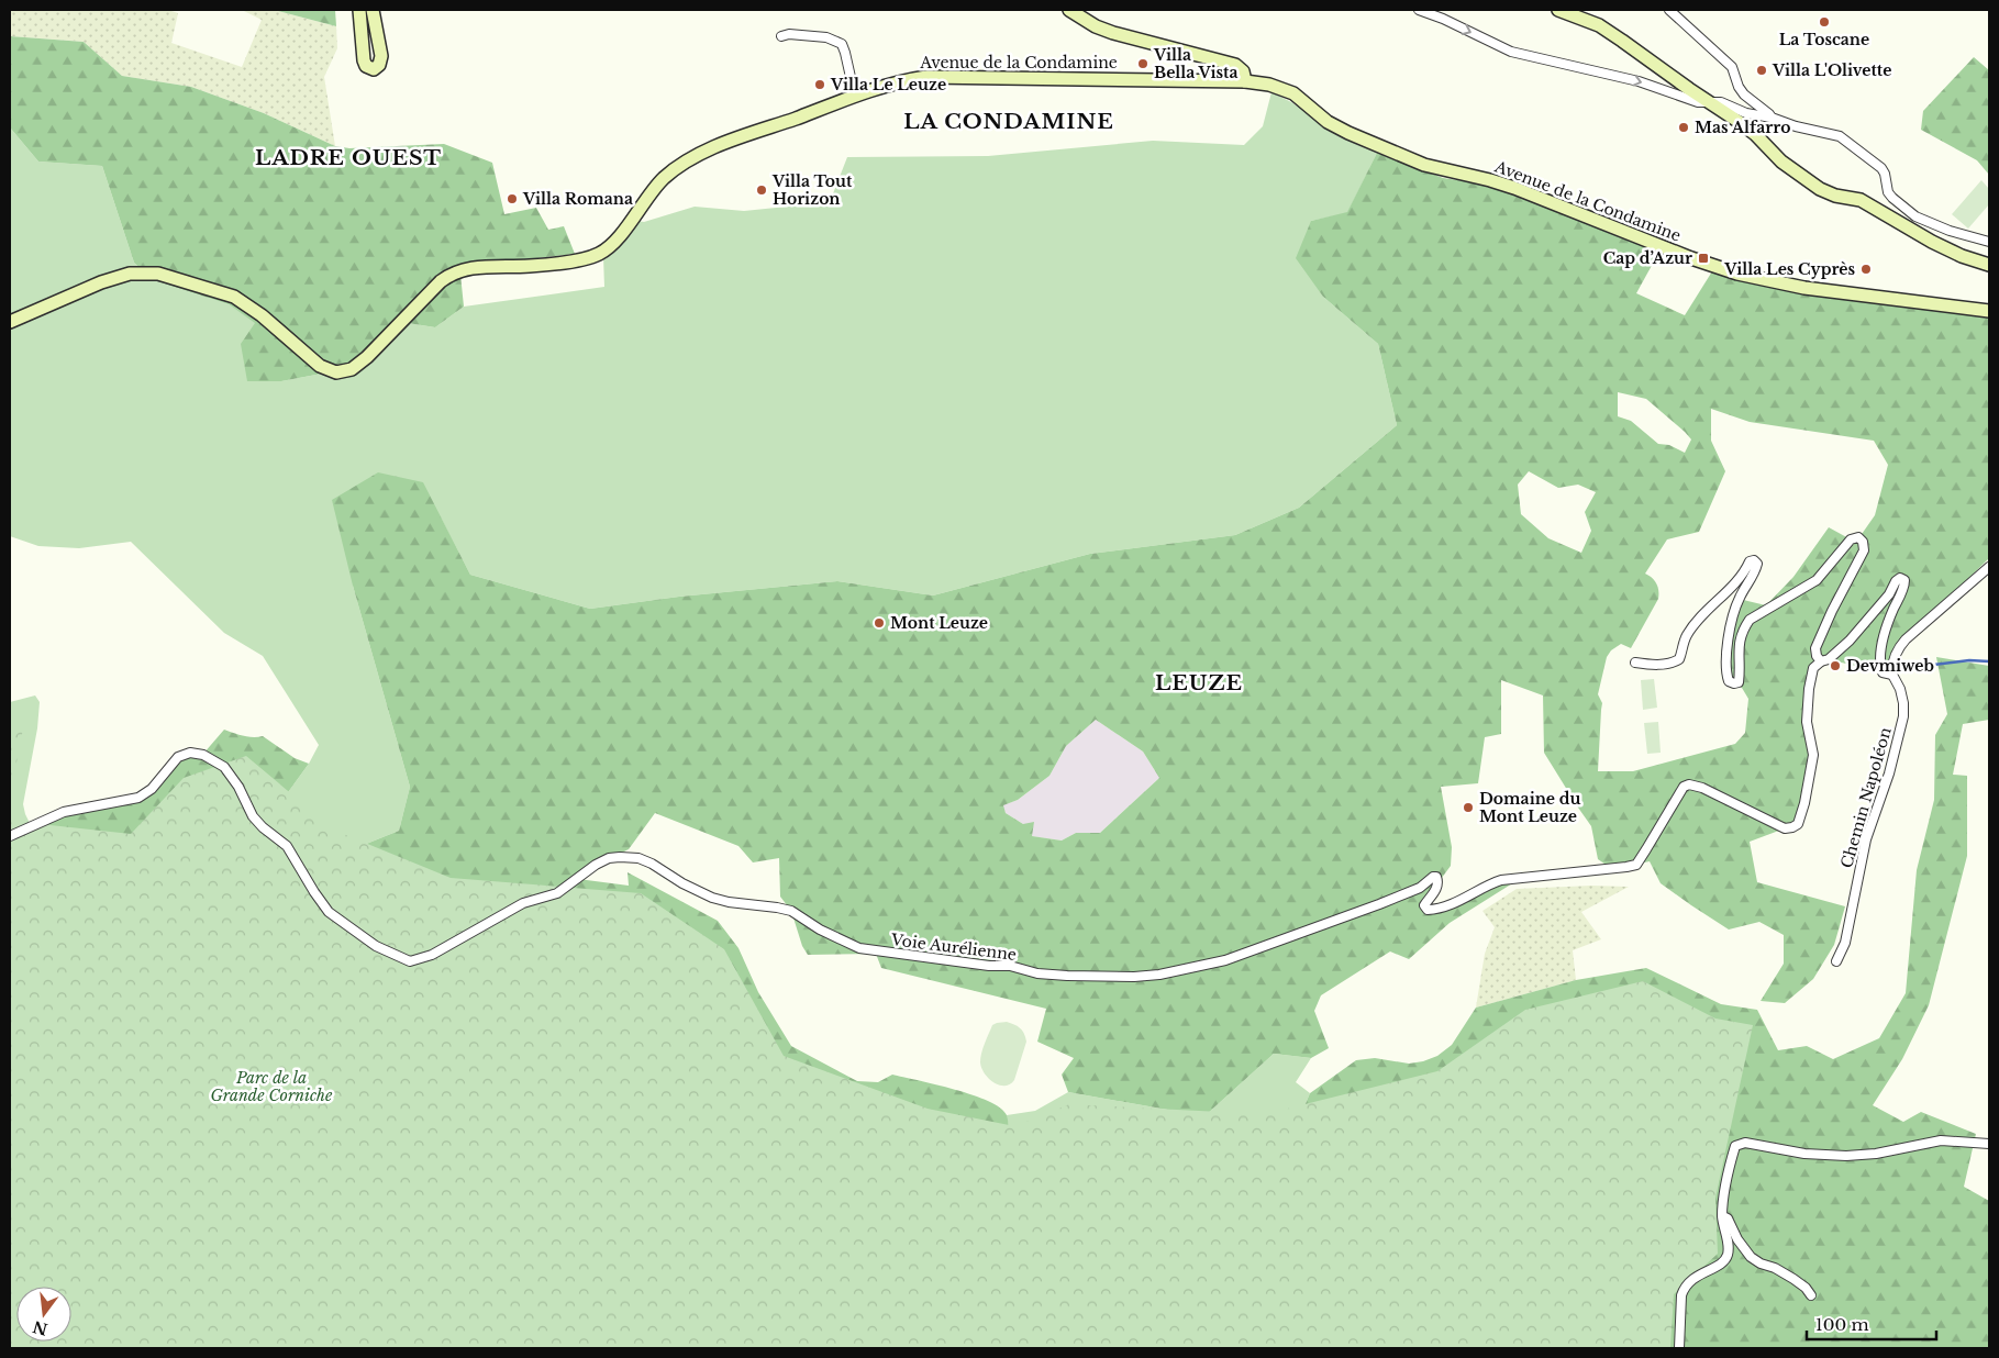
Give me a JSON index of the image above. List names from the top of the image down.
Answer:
{
  "streets": {
    "main road": ["Avenue de la Condamine"],
    "street": ["Chemin Napoléon", "Voie Aurélienne"]
  },
  "crossings": [
    ["Chemin Napoléon", "Voie Aurélienne"]
  ],
  "districts": ["LA CONDAMINE", "LADRE OUEST", "LEUZE"],
  "parks": ["Parc de la Grande Corniche"],
  "places": {
    "other": [
      "La Toscane",
      "Villa Bella Vista",
      "Villa L'Olivette",
      "Villa Le Leuze",
      "Mas Alfarro",
      "Villa Tout Horizon",
      "Villa Romana",
      "Villa Les Cyprès",
      "Mont Leuze",
      "Devmiweb",
      "Domaine du Mont Leuze"
    ],
    "transit": ["Cap d’Azur"]
  },
  "scale_bar": "100 m",
  "north": "bottom"
}
